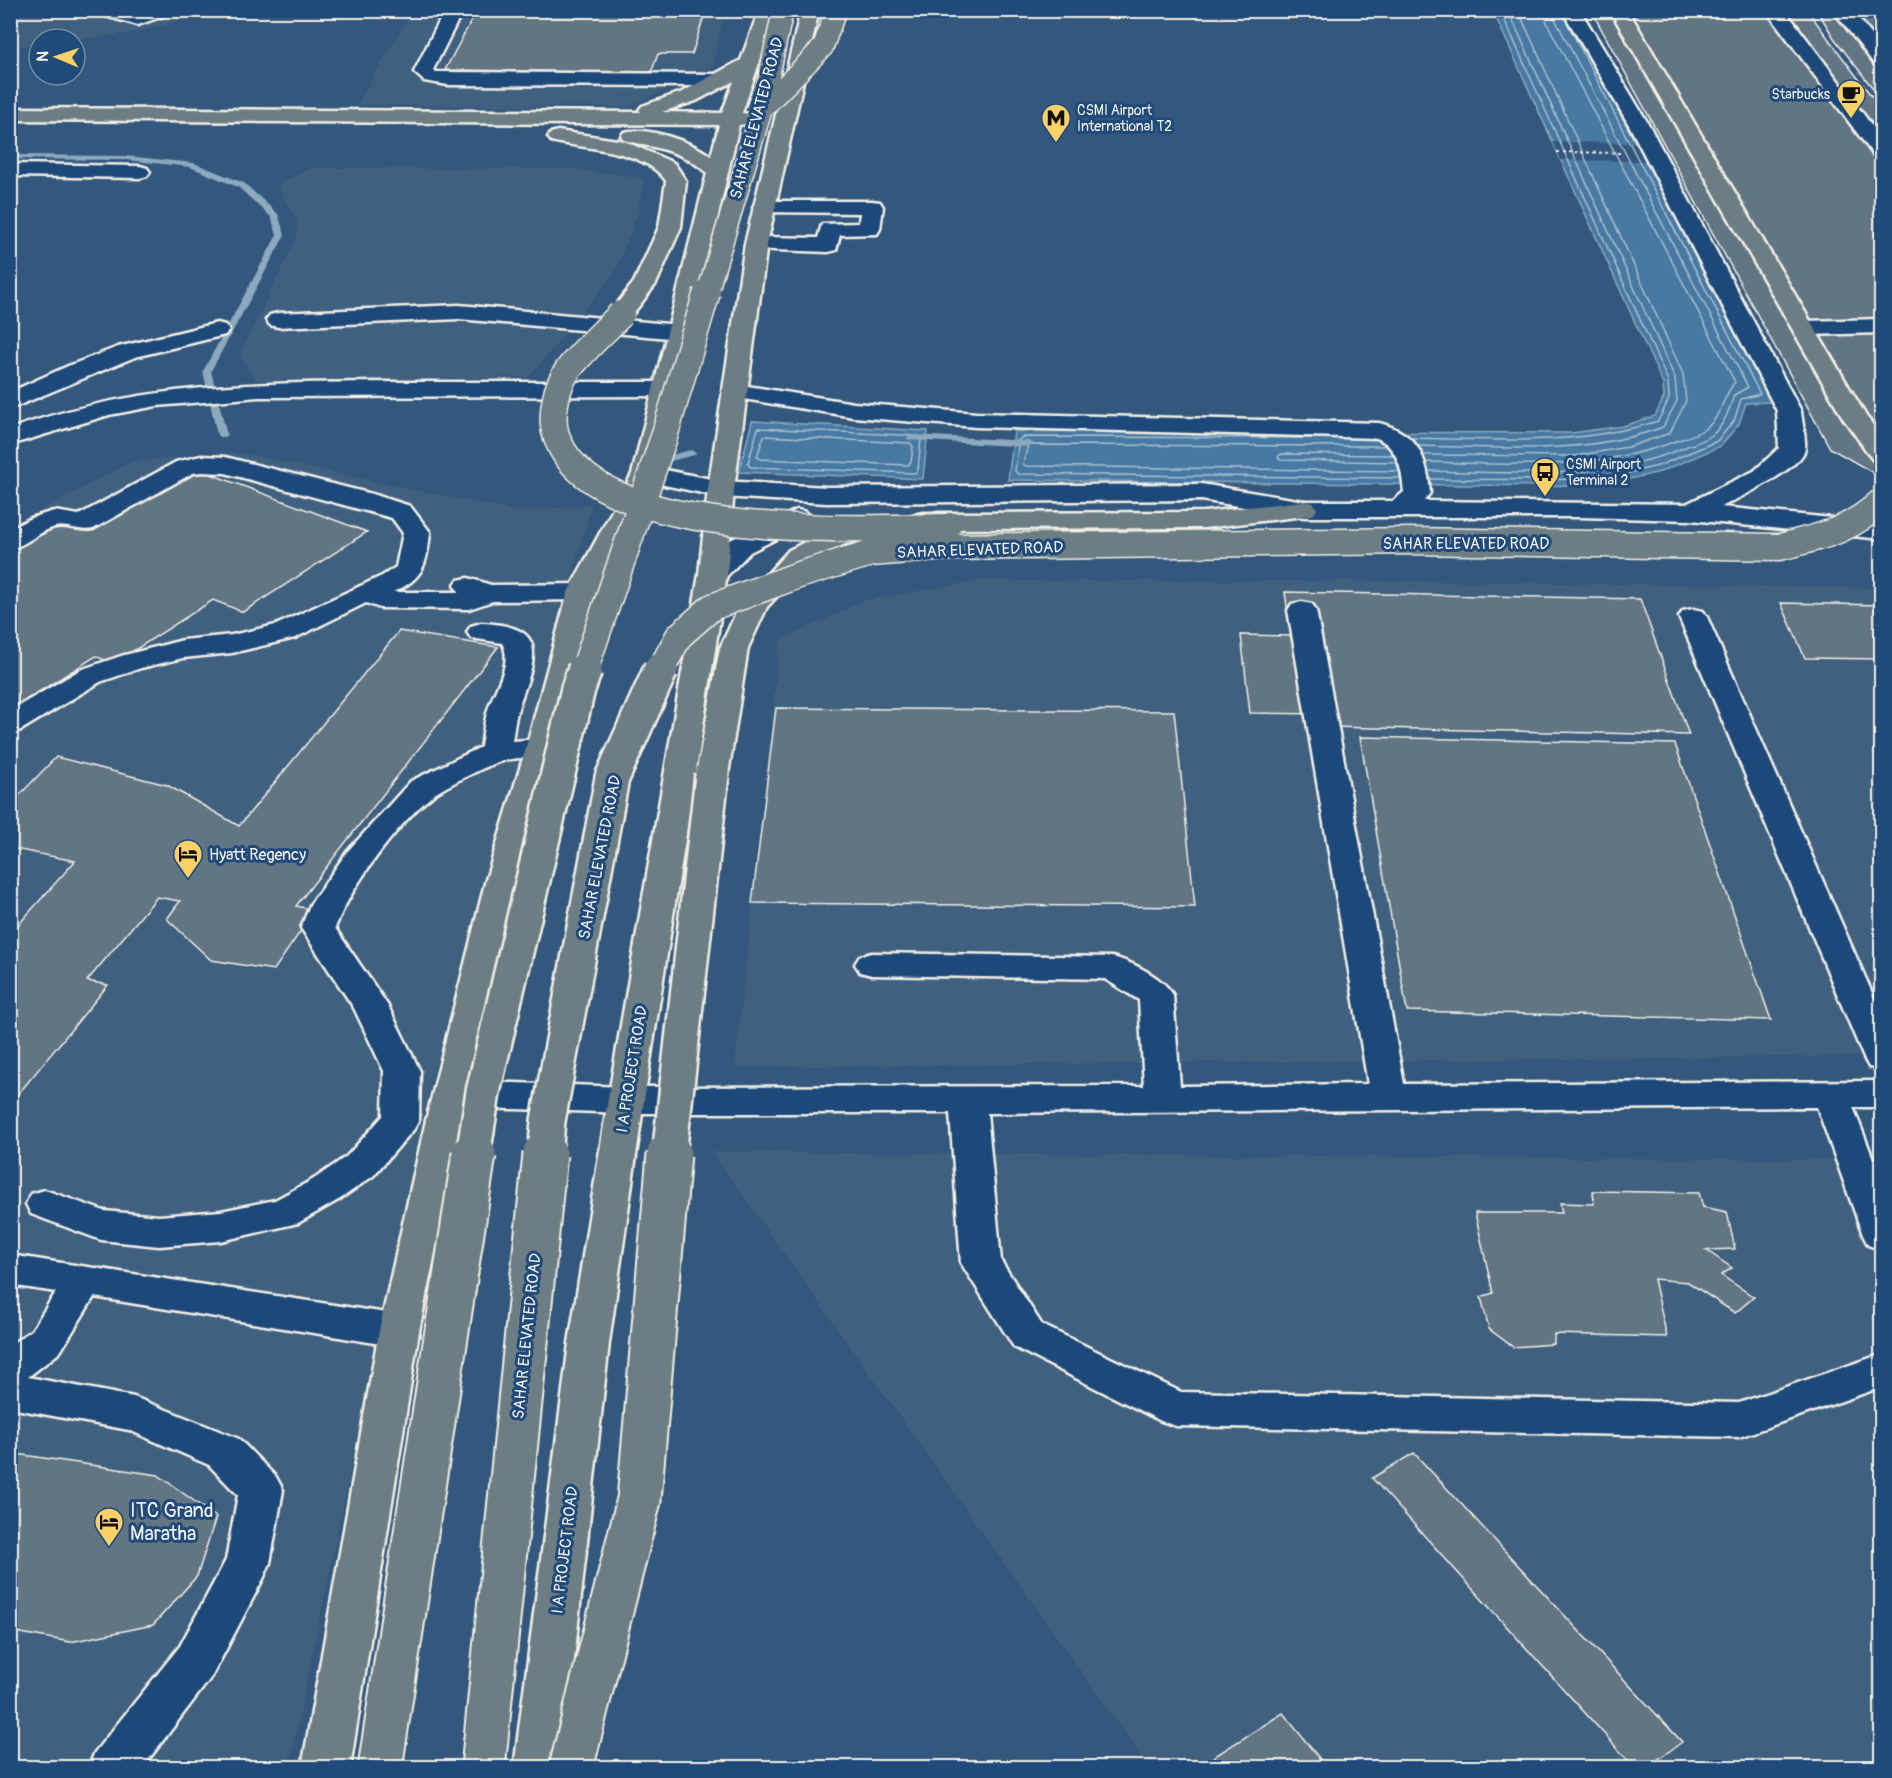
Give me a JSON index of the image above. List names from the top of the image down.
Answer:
{
  "streets": {
    "main road": ["SAHAR ELEVATED ROAD", "I A PROJECT ROAD"]
  },
  "places": {
    "cafe": ["Starbucks"],
    "metro station": ["CSMI Airport International T2"],
    "bus stop": ["CSMI Airport Terminal 2"],
    "hotel": ["Hyatt Regency", "ITC Grand Maratha"]
  },
  "north": "left"
}
